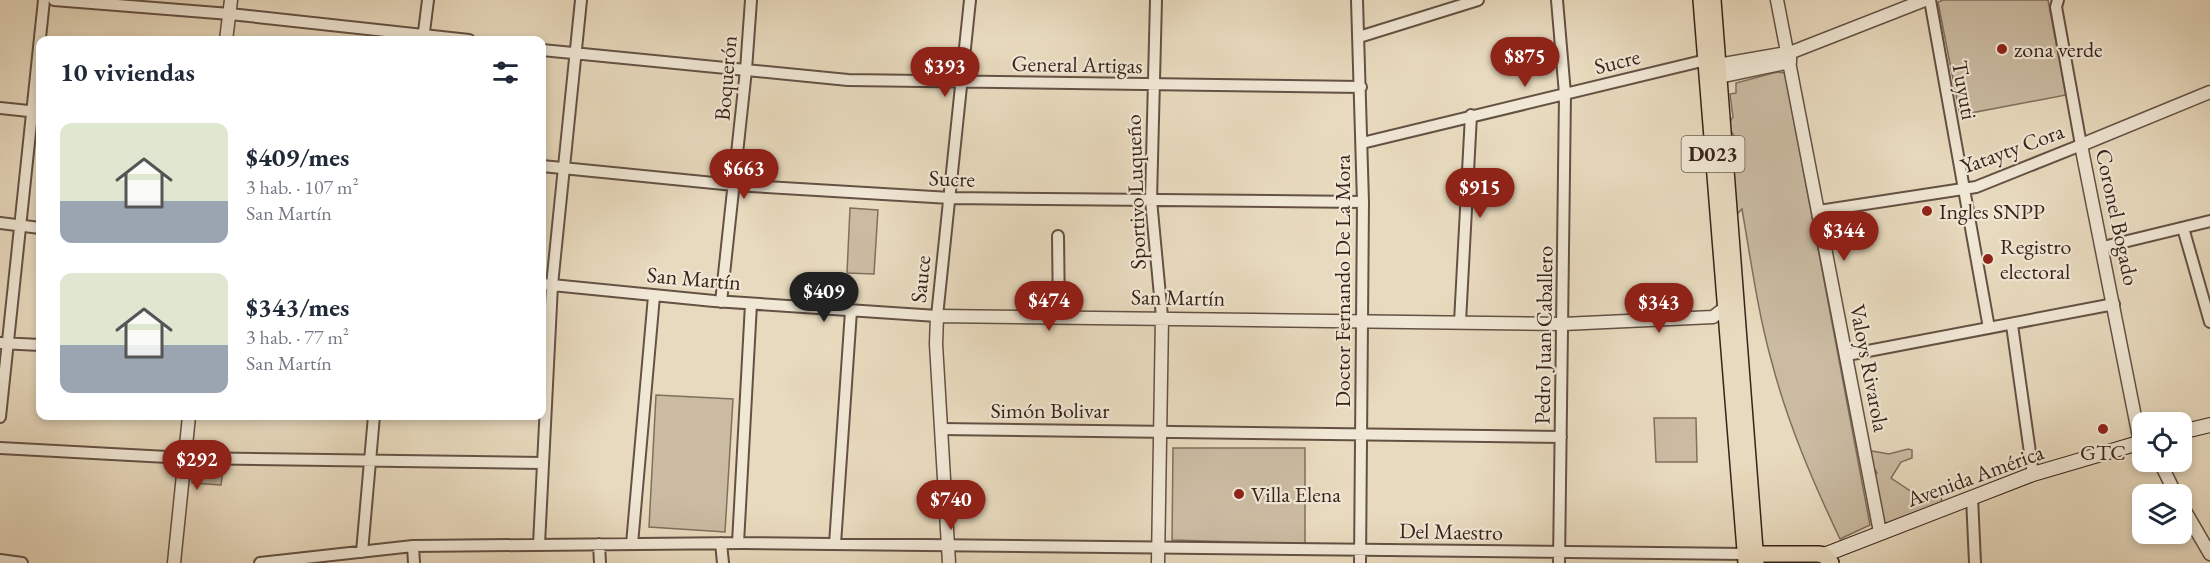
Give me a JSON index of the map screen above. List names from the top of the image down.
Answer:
{
  "streets": {
    "main road": ["D023", "Avenida América"],
    "street": [
      "Sucre",
      "General Artigas",
      "Boquerón",
      "Tuyuti",
      "Yatayty Cora",
      "Sportivo Luqueño",
      "Coronel Bogado",
      "San Martín",
      "Sauce",
      "Doctor Fernando De La Mora",
      "Pedro Juan Caballero",
      "Valoys Rivarola",
      "Simón Bolivar",
      "Del Maestro"
    ]
  },
  "crossings": [
    ["Sucre", "Boquerón"],
    ["Sucre", "D023"],
    ["Sucre", "Sportivo Luqueño"],
    ["Sucre", "Sauce"],
    ["Sucre", "Doctor Fernando De La Mora"],
    ["Sucre", "Pedro Juan Caballero"],
    ["General Artigas", "Boquerón"],
    ["General Artigas", "Sportivo Luqueño"],
    ["General Artigas", "Sauce"],
    ["General Artigas", "Doctor Fernando De La Mora"],
    ["Boquerón", "San Martín"],
    ["Tuyuti", "Yatayty Cora"],
    ["Yatayty Cora", "Coronel Bogado"],
    ["Yatayty Cora", "Valoys Rivarola"],
    ["D023", "San Martín"],
    ["D023", "Del Maestro"],
    ["Sportivo Luqueño", "San Martín"],
    ["Sportivo Luqueño", "Simón Bolivar"],
    ["Sportivo Luqueño", "Del Maestro"],
    ["San Martín", "Sauce"],
    ["San Martín", "Doctor Fernando De La Mora"],
    ["San Martín", "Pedro Juan Caballero"],
    ["Sauce", "Simón Bolivar"],
    ["Sauce", "Del Maestro"],
    ["Doctor Fernando De La Mora", "Simón Bolivar"],
    ["Doctor Fernando De La Mora", "Del Maestro"],
    ["Pedro Juan Caballero", "Simón Bolivar"],
    ["Pedro Juan Caballero", "Del Maestro"],
    ["Valoys Rivarola", "Avenida América"]
  ],
  "places": [
    "zona verde",
    "Ingles SNPP",
    "Registro electoral",
    "GTC",
    "Villa Elena"
  ],
  "page": {
    "heading": "10 viviendas",
    "price": [
      "$875",
      "$393",
      "$663",
      "$915",
      "$344",
      "$409",
      "$474",
      "$343",
      "$292",
      "$740"
    ],
    "list": [
      {
        "name": "$409/mes",
        "note": "3 hab. · 107 m² · San Martín"
      },
      {
        "name": "$343/mes",
        "note": "3 hab. · 77 m² · San Martín"
      }
    ]
  }
}
